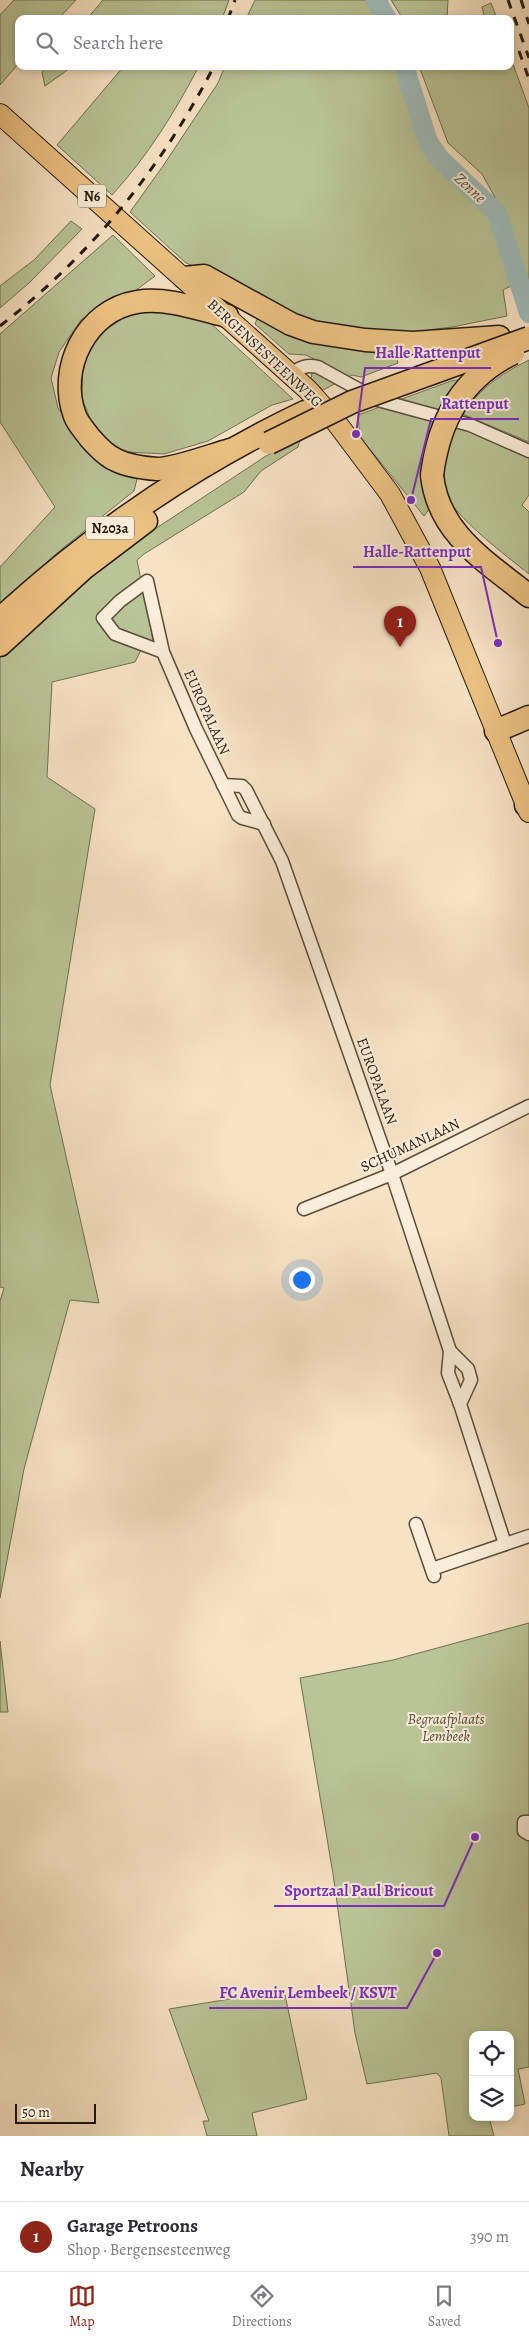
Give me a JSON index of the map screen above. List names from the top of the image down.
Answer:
{
  "streets": {
    "highway": ["N203a"],
    "main road": ["N6", "BERGENSESTEENWEG"],
    "street": ["EUROPALAAN", "SCHUMANLAAN"]
  },
  "crossings": [
    ["EUROPALAAN", "SCHUMANLAAN"]
  ],
  "water": ["Zenne"],
  "parks": ["Begraafplaats Lembeek"],
  "places": [
    "Halle Rattenput",
    "Rattenput",
    "Halle-Rattenput",
    "Sportzaal Paul Bricout",
    "FC Avenir Lembeek / KSVT"
  ],
  "scale_bar": "50 m",
  "page": {
    "search": "Search here",
    "pins": "1",
    "scale": "50 m",
    "heading": "Nearby",
    "list": [
      {
        "mark": "1",
        "name": "Garage Petroons",
        "note": "Shop · Bergensesteenweg",
        "value": "390 m"
      }
    ],
    "nav": ["Map", "Directions", "Saved"]
  }
}
